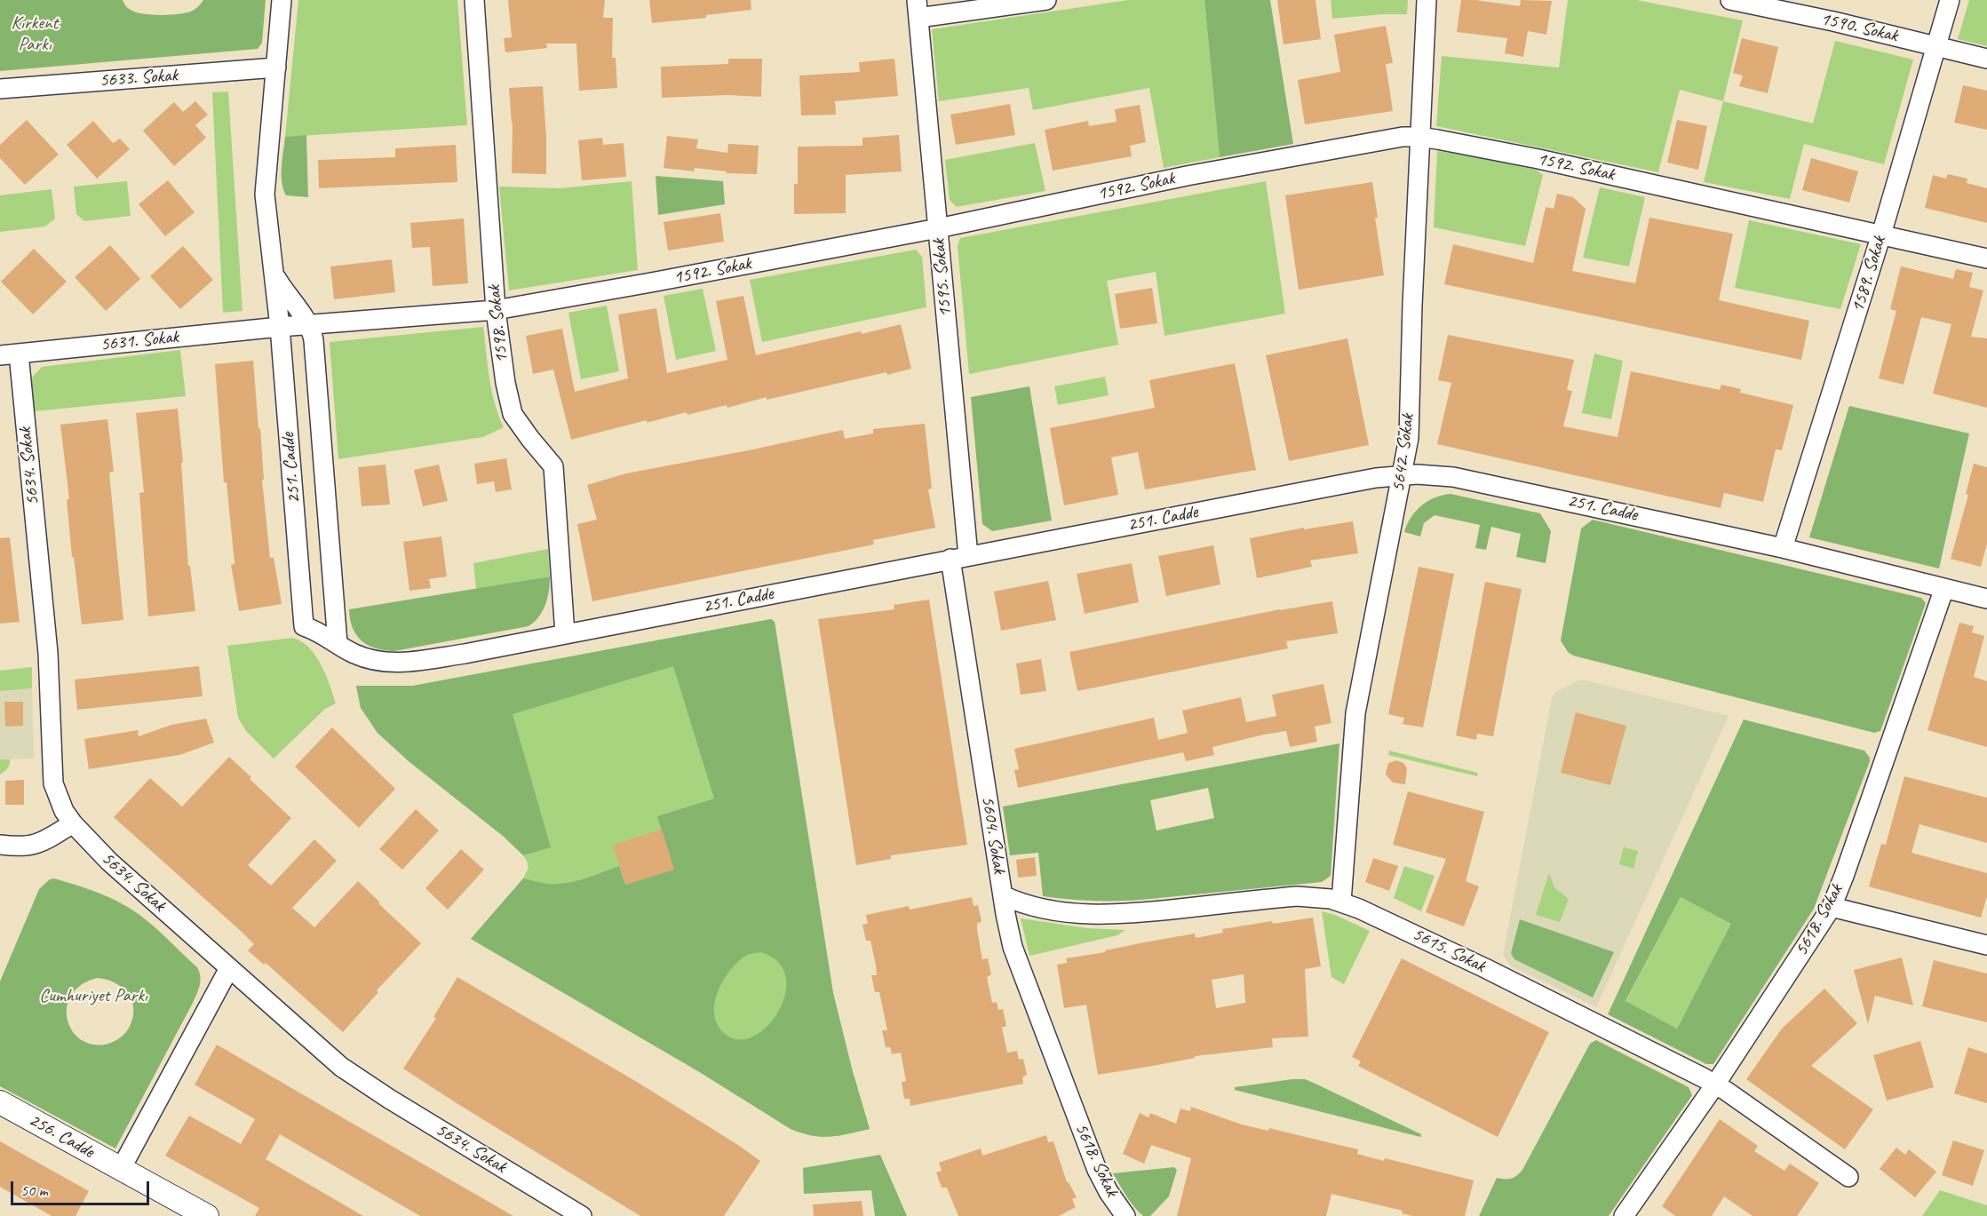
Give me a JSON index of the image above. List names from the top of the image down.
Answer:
{
  "streets": {
    "street": [
      "1590. Sokak",
      "5633. Sokak",
      "1592. Sokak",
      "1589. Sokak",
      "1595. Sokak",
      "1598. Sokak",
      "5631. Sokak",
      "5642. Sokak",
      "5634. Sokak",
      "251. Cadde",
      "5604. Sokak",
      "5618. Sokak",
      "5615. Sokak",
      "256. Cadde"
    ]
  },
  "crossings": [
    ["1590. Sokak", "1589. Sokak"],
    ["5633. Sokak", "251. Cadde"],
    ["1592. Sokak", "1589. Sokak"],
    ["1592. Sokak", "1595. Sokak"],
    ["1592. Sokak", "1598. Sokak"],
    ["1592. Sokak", "5631. Sokak"],
    ["1592. Sokak", "5642. Sokak"],
    ["1592. Sokak", "251. Cadde"],
    ["1589. Sokak", "251. Cadde"],
    ["1595. Sokak", "251. Cadde"],
    ["1595. Sokak", "5604. Sokak"],
    ["1598. Sokak", "251. Cadde"],
    ["5631. Sokak", "5634. Sokak"],
    ["5631. Sokak", "251. Cadde"],
    ["5642. Sokak", "251. Cadde"],
    ["5642. Sokak", "5615. Sokak"],
    ["251. Cadde", "5604. Sokak"],
    ["251. Cadde", "5618. Sokak"],
    ["5604. Sokak", "5618. Sokak"],
    ["5604. Sokak", "5615. Sokak"],
    ["5618. Sokak", "5615. Sokak"]
  ],
  "parks": ["Kırkent Parkı", "Cumhuriyet Parkı"],
  "scale_bar": "50 m"
}
